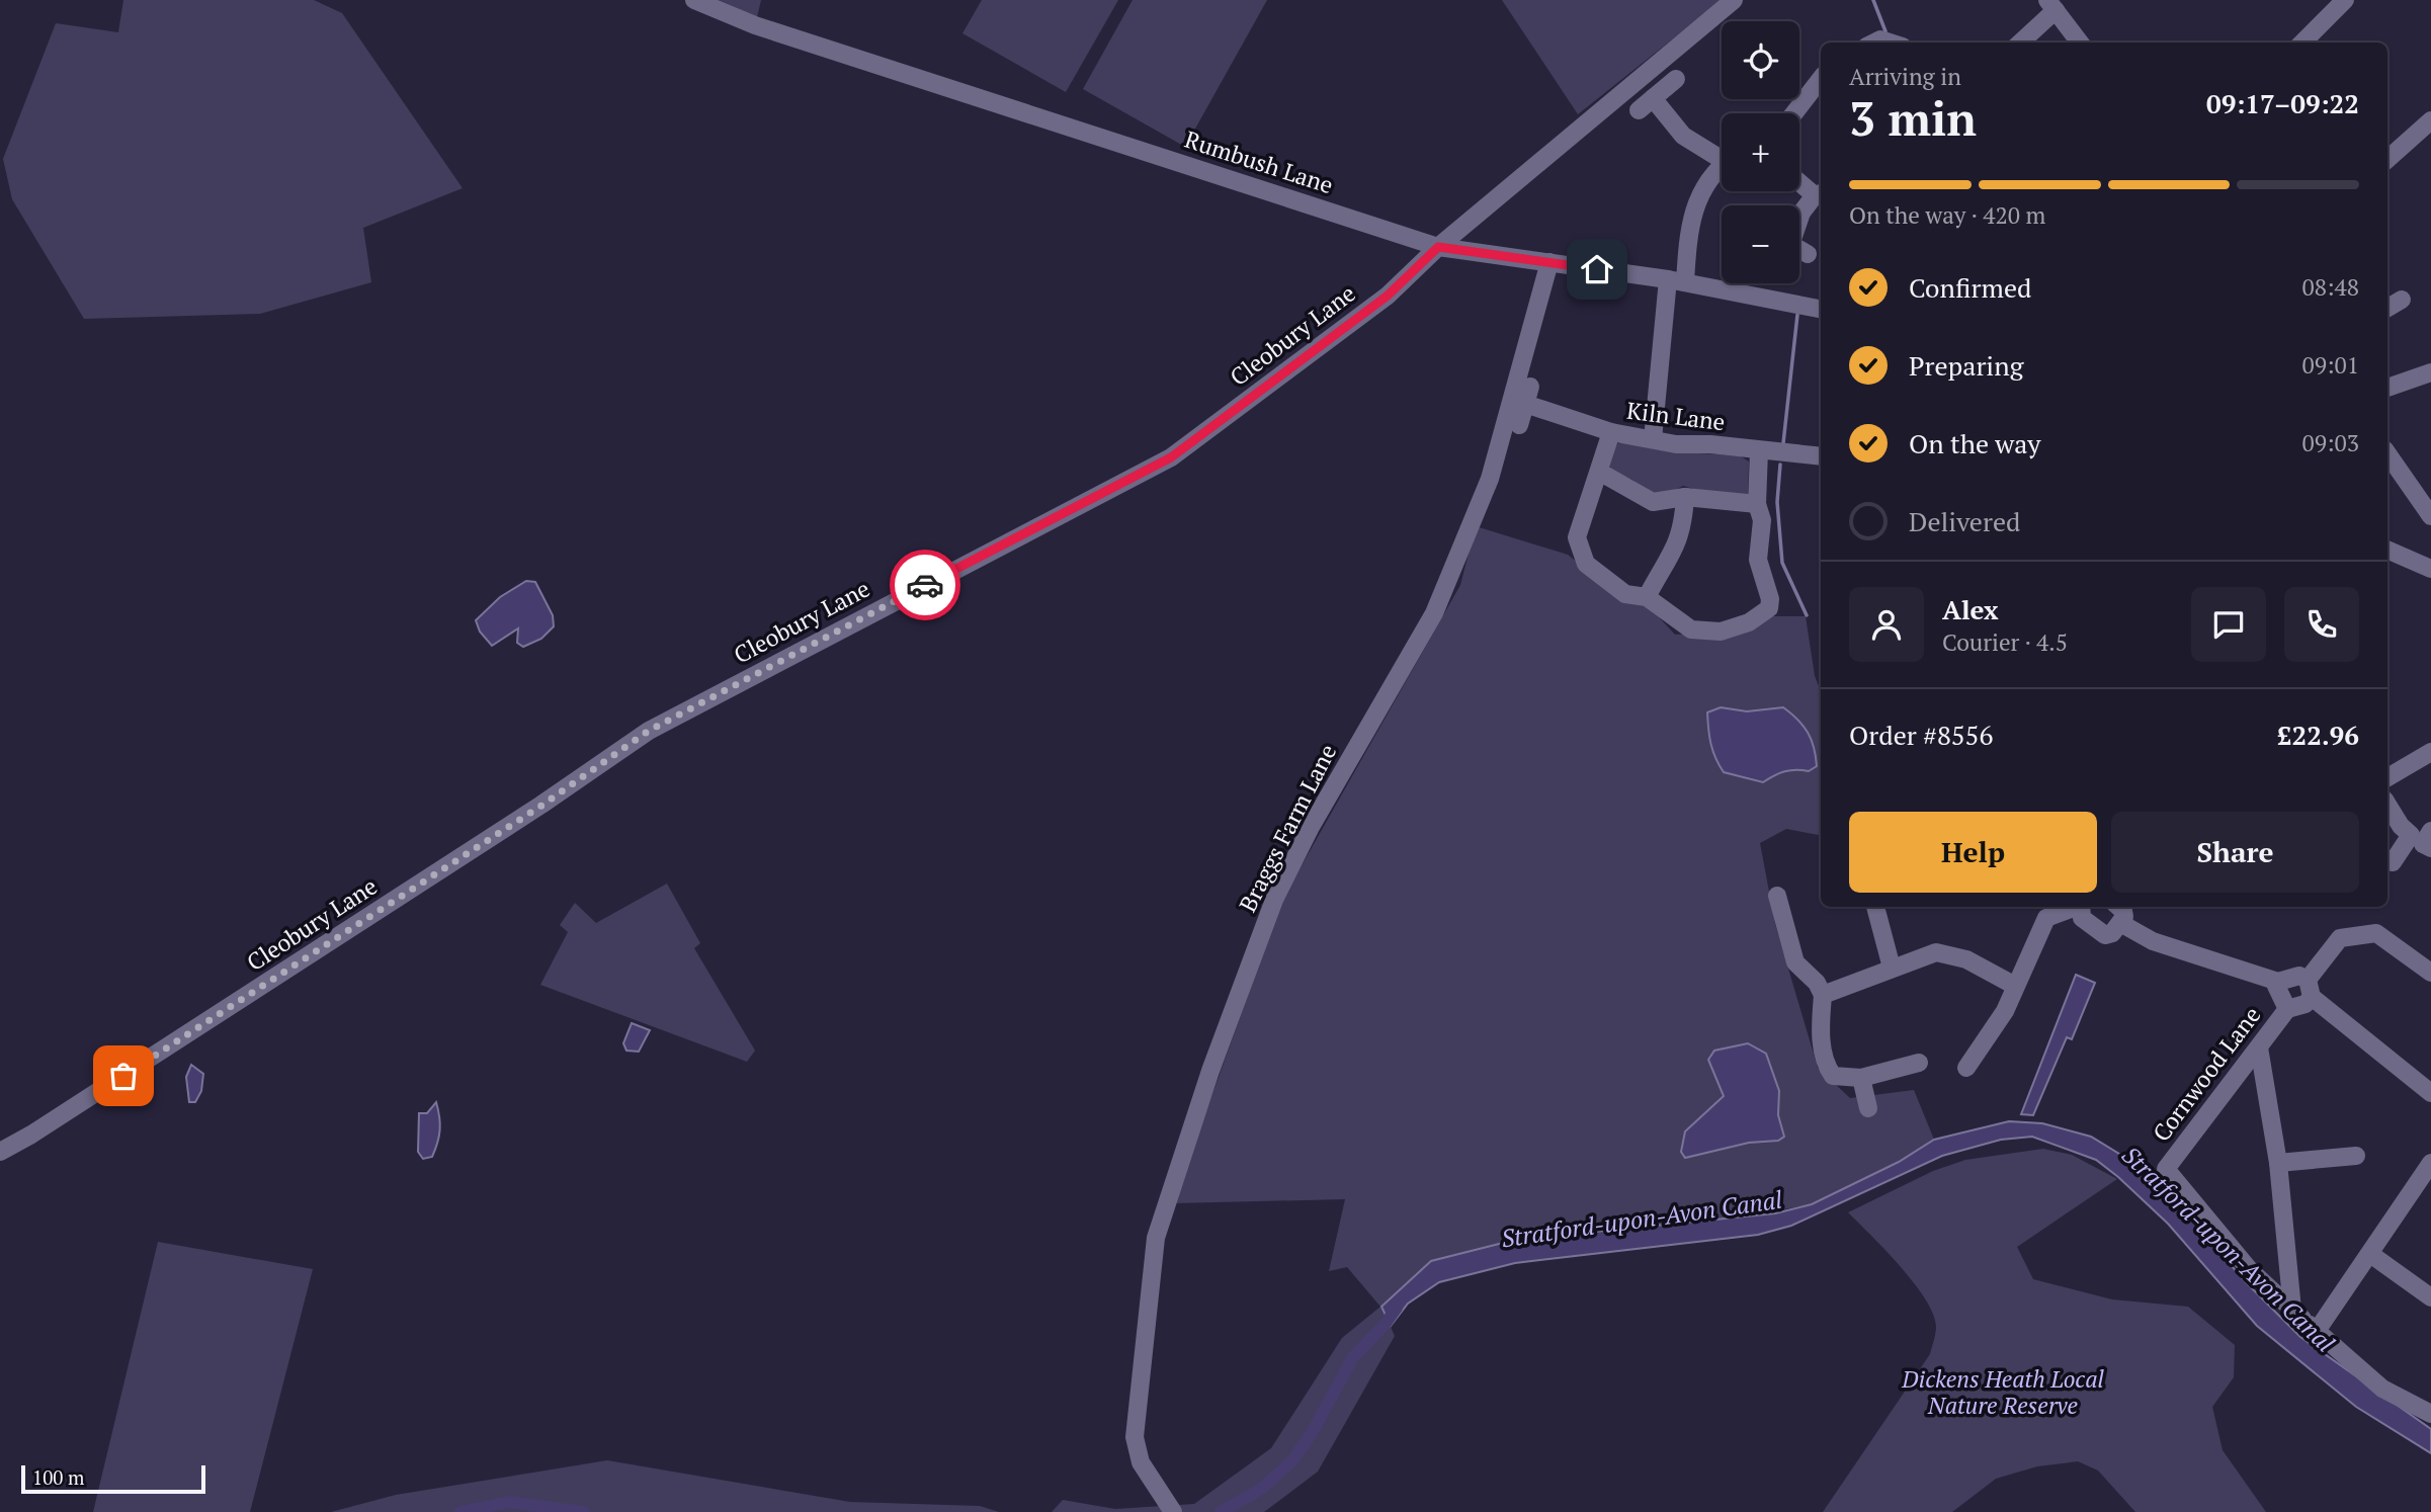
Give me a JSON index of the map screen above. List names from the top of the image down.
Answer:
{
  "streets": {
    "street": [
      "Rumbush Lane",
      "Cleobury Lane",
      "Kiln Lane",
      "Braggs Farm Lane",
      "Cornwood Lane"
    ]
  },
  "crossings": [
    ["Rumbush Lane", "Cleobury Lane"],
    ["Rumbush Lane", "Braggs Farm Lane"]
  ],
  "water": ["Stratford-upon-Avon Canal"],
  "parks": ["Dickens Heath Local Nature Reserve"],
  "scale_bar": "100 m",
  "page": {
    "map_buttons": ["+", "−"],
    "heading": ["3 min", "Arriving in", "09:17–09:22"],
    "panel": [
      "Alex",
      "Courier · 4.5",
      "Order #8556",
      "£22.96"
    ],
    "bar": "On the way · 420 m",
    "list": [
      ["Confirmed", "08:48"],
      ["Preparing", "09:01"],
      ["On the way", "09:03"],
      "Delivered"
    ],
    "buttons": ["Help", "Share"],
    "scale": "100 m"
  }
}
